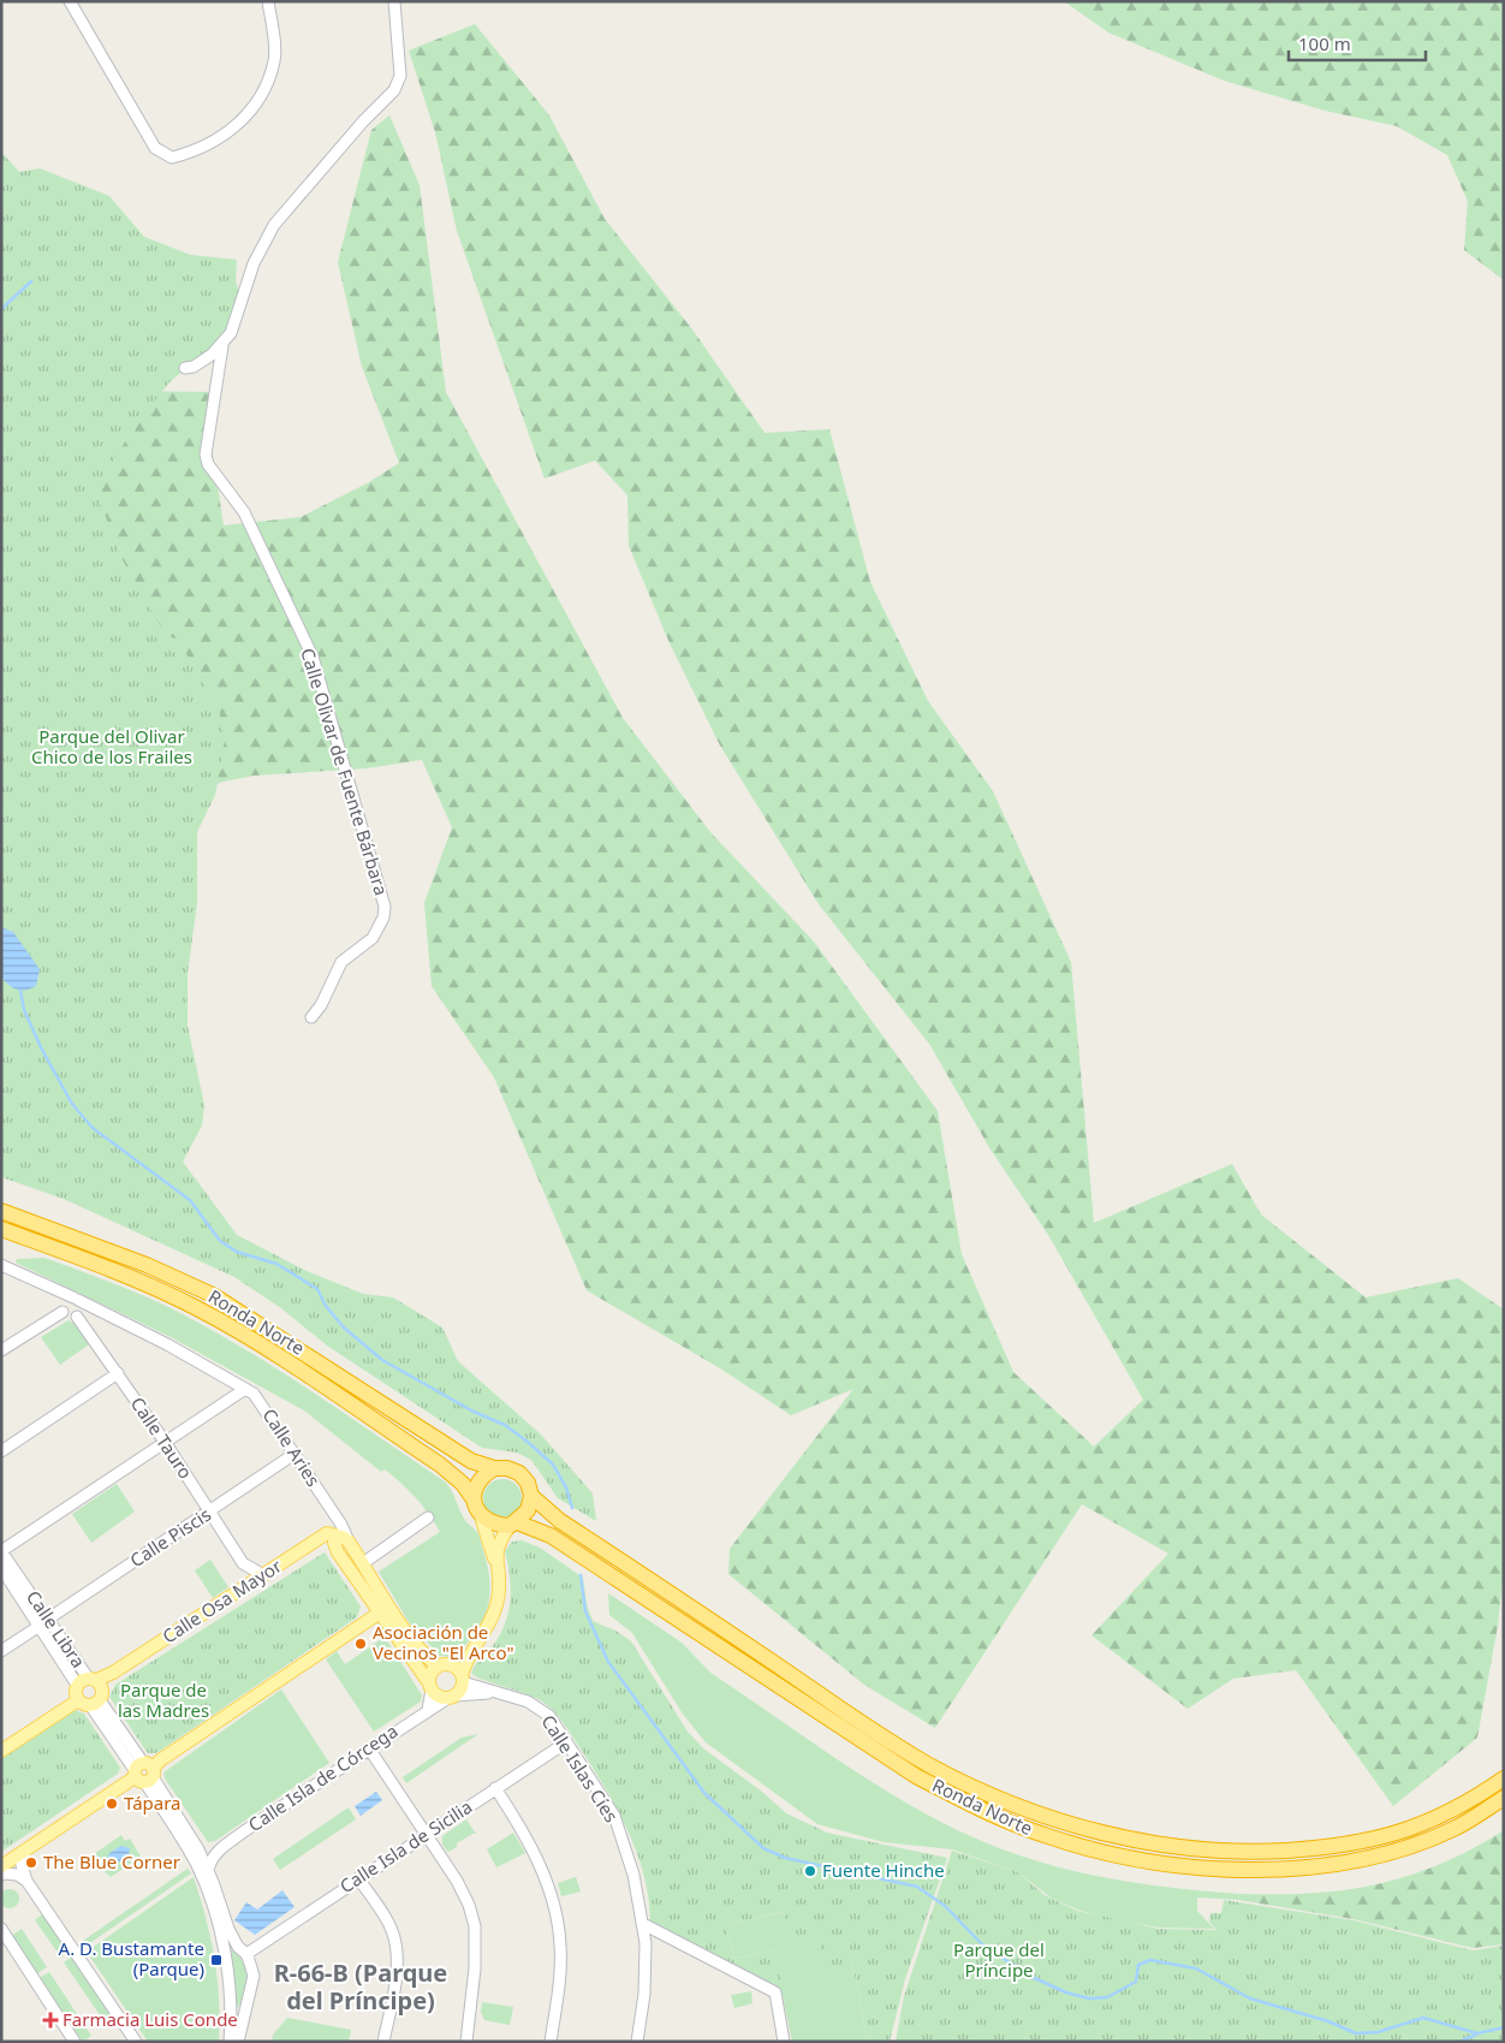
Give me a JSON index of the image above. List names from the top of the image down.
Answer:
{
  "streets": {
    "highway": ["Ronda Norte"],
    "main road": ["Calle Aries", "Calle Osa Mayor"],
    "street": [
      "Calle Olivar de Fuente Bárbara",
      "Calle Tauro",
      "Calle Piscis",
      "Calle Libra",
      "Calle Islas Cíes",
      "Calle Isla de Córcega",
      "Calle Isla de Sicilia"
    ]
  },
  "crossings": [
    ["Calle Tauro", "Calle Aries"],
    ["Calle Tauro", "Calle Piscis"],
    ["Calle Tauro", "Calle Osa Mayor"],
    ["Calle Aries", "Calle Piscis"],
    ["Calle Aries", "Calle Osa Mayor"],
    ["Calle Aries", "Calle Islas Cíes"],
    ["Calle Piscis", "Calle Libra"],
    ["Calle Osa Mayor", "Calle Libra"],
    ["Calle Islas Cíes", "Calle Isla de Córcega"],
    ["Calle Islas Cíes", "Calle Isla de Sicilia"]
  ],
  "districts": ["R-66-B (Parque del Príncipe)"],
  "parks": ["Parque del Olivar Chico de los Frailes", "Parque de las Madres", "Parque del Príncipe"],
  "places": {
    "other": [
      "Asociación de Vecinos \"El Arco\"",
      "Tápara",
      "The Blue Corner",
      "Fuente Hinche"
    ],
    "transit": ["A. D. Bustamante (Parque)"],
    "health": ["Farmacia Luis Conde"]
  },
  "scale_bar": "100 m"
}
